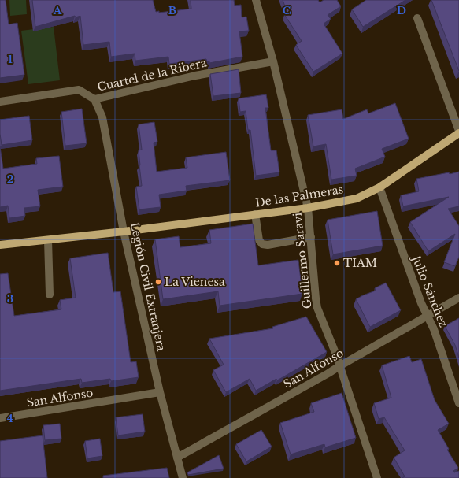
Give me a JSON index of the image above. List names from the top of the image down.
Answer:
{
  "streets": {
    "main road": ["De las Palmeras"],
    "street": [
      "Cuartel de la Ribera",
      "Guillermo Saravi",
      "Legión Civil Extranjera",
      "Julio Sánchez",
      "San Alfonso"
    ]
  },
  "crossings": [
    ["Cuartel de la Ribera", "Guillermo Saravi"],
    ["Cuartel de la Ribera", "Legión Civil Extranjera"],
    ["De las Palmeras", "Guillermo Saravi"],
    ["De las Palmeras", "Legión Civil Extranjera"],
    ["De las Palmeras", "Julio Sánchez"],
    ["Guillermo Saravi", "San Alfonso"],
    ["Legión Civil Extranjera", "San Alfonso"],
    ["Julio Sánchez", "San Alfonso"]
  ],
  "places": ["TIAM", "La Vienesa"],
  "grid": {
    "columns": [
      "A",
      "B",
      "C",
      "D"
    ],
    "rows": [
      "1",
      "2",
      "3",
      "4"
    ]
  }
}
